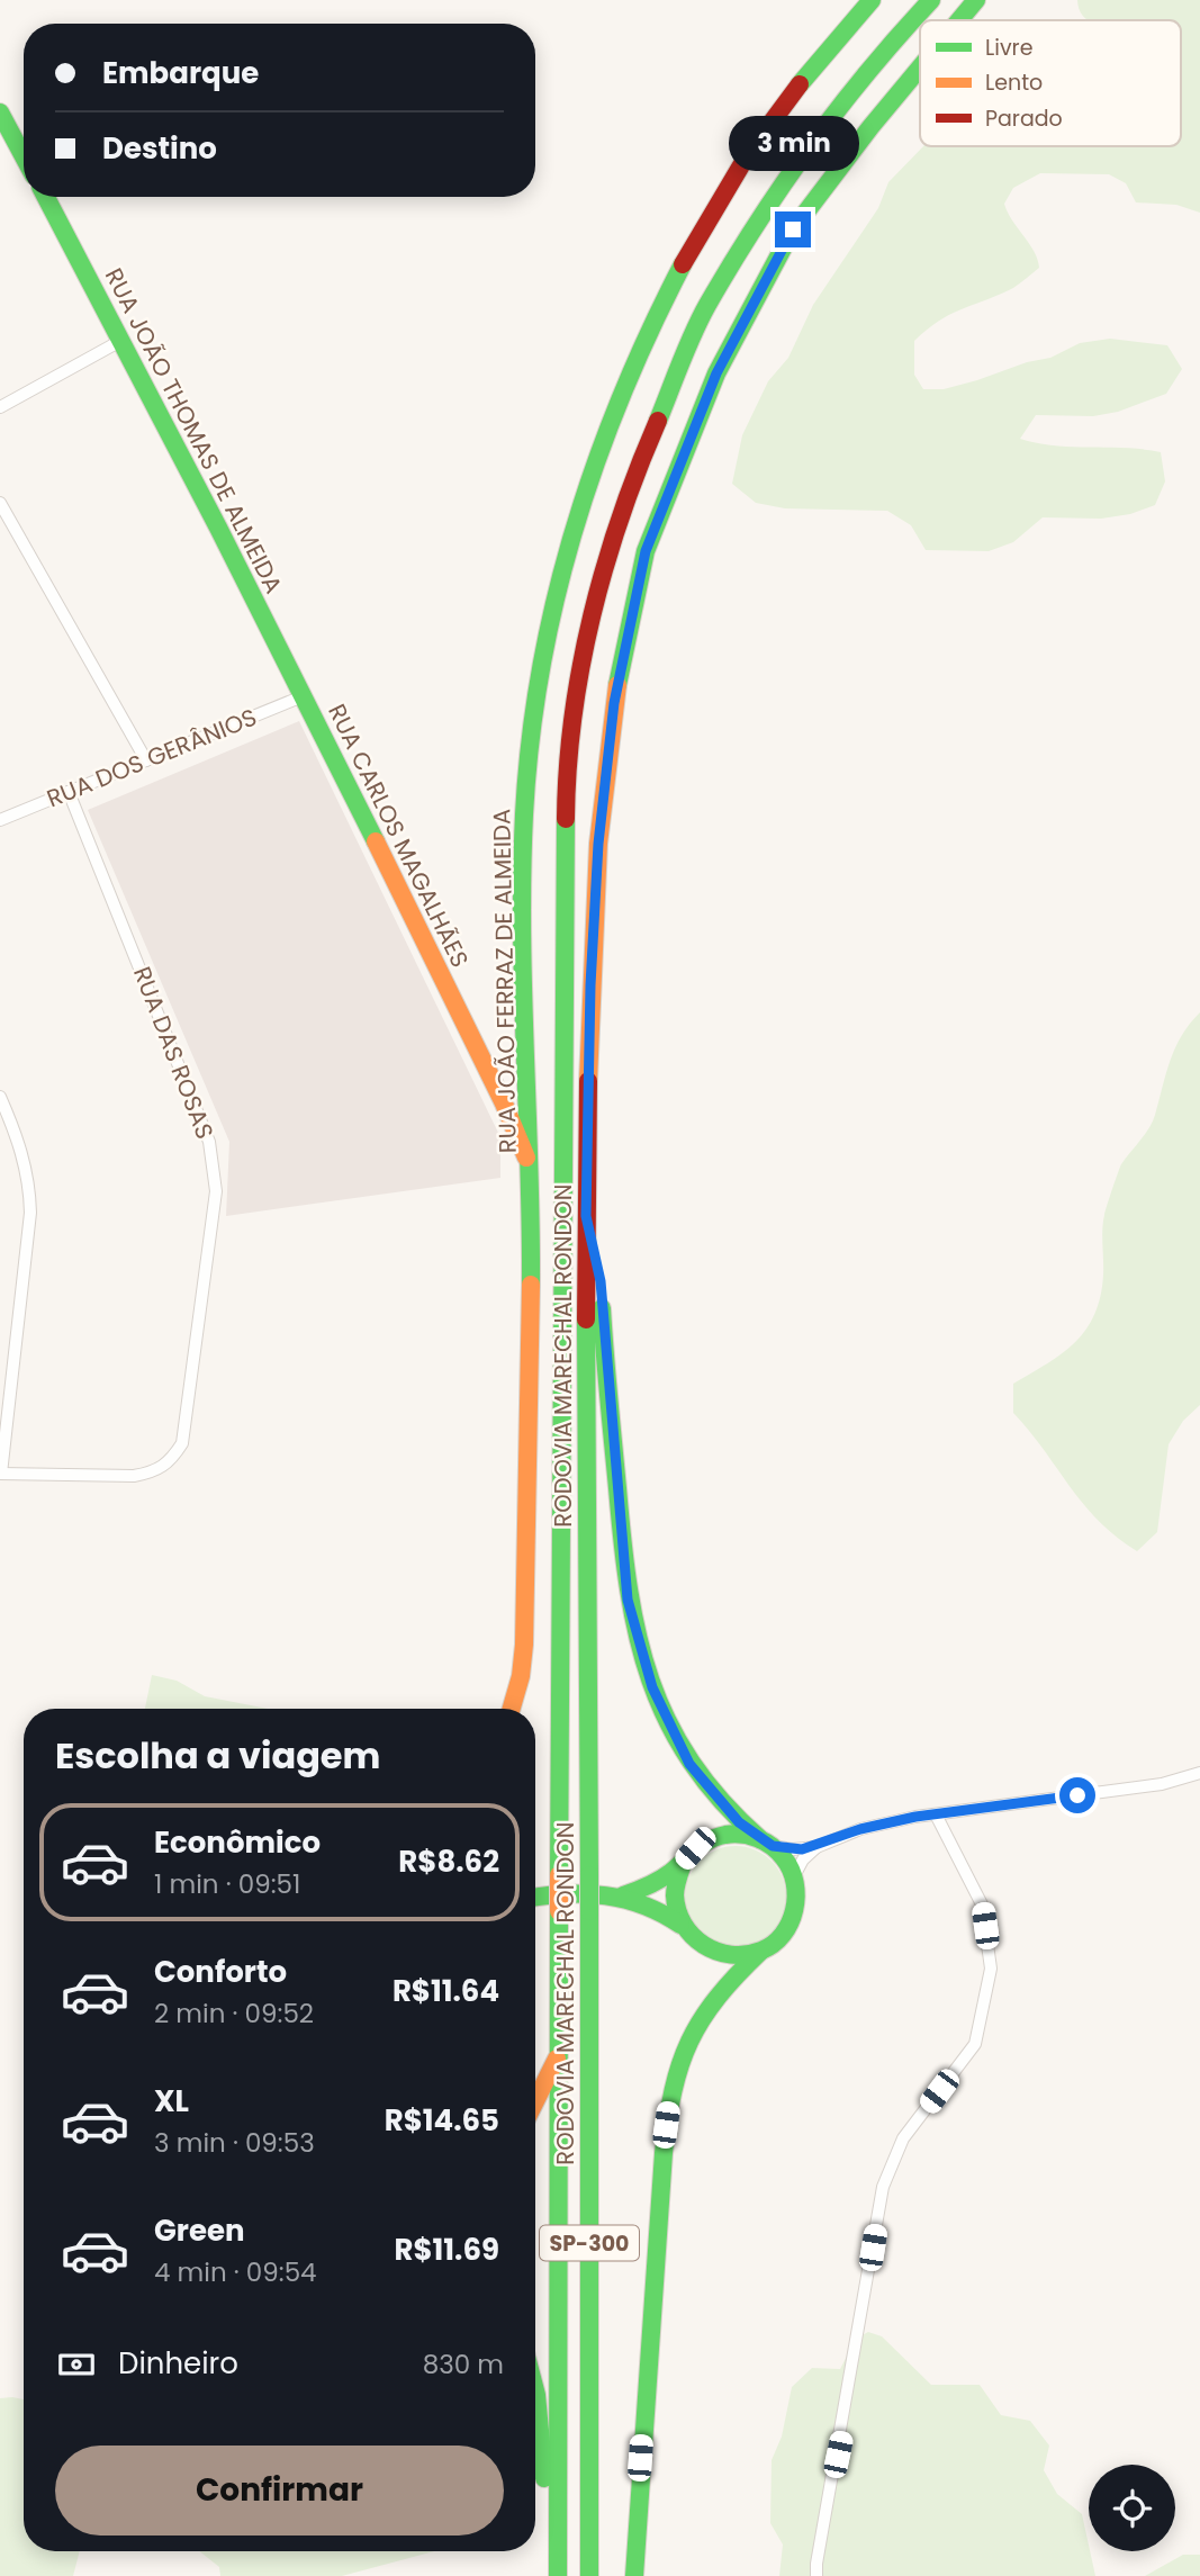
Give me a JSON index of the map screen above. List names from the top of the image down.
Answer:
{
  "streets": {
    "main road": [
      "RUA JOÃO THOMAS DE ALMEIDA",
      "RUA CARLOS MAGALHÃES",
      "RUA JOÃO FERRAZ DE ALMEIDA",
      "RODOVIA MARECHAL RONDON",
      "SP-300"
    ],
    "street": ["RUA DOS GERÂNIOS", "RUA DAS ROSAS"]
  },
  "crossings": [
    ["RUA JOÃO THOMAS DE ALMEIDA", "RUA DOS GERÂNIOS"],
    ["RUA JOÃO THOMAS DE ALMEIDA", "RUA CARLOS MAGALHÃES"],
    ["RUA DOS GERÂNIOS", "RUA CARLOS MAGALHÃES"],
    ["RUA DOS GERÂNIOS", "RUA DAS ROSAS"],
    ["RUA CARLOS MAGALHÃES", "RUA JOÃO FERRAZ DE ALMEIDA"]
  ],
  "legend": ["Livre", "Lento", "Parado"],
  "page": {
    "banner": ["Embarque", "Destino"],
    "bubble": "3 min",
    "heading": "Escolha a viagem",
    "list": [
      {
        "name": "Econômico",
        "note": "1 min · 09:51",
        "value": "R$8.62"
      },
      {
        "name": "Conforto",
        "note": "2 min · 09:52",
        "value": "R$11.64"
      },
      {
        "name": "XL",
        "note": "3 min · 09:53",
        "value": "R$14.65"
      },
      {
        "name": "Green",
        "note": "4 min · 09:54",
        "value": "R$11.69"
      }
    ],
    "pay": ["Dinheiro", "830 m"],
    "buttons": "Confirmar"
  }
}
